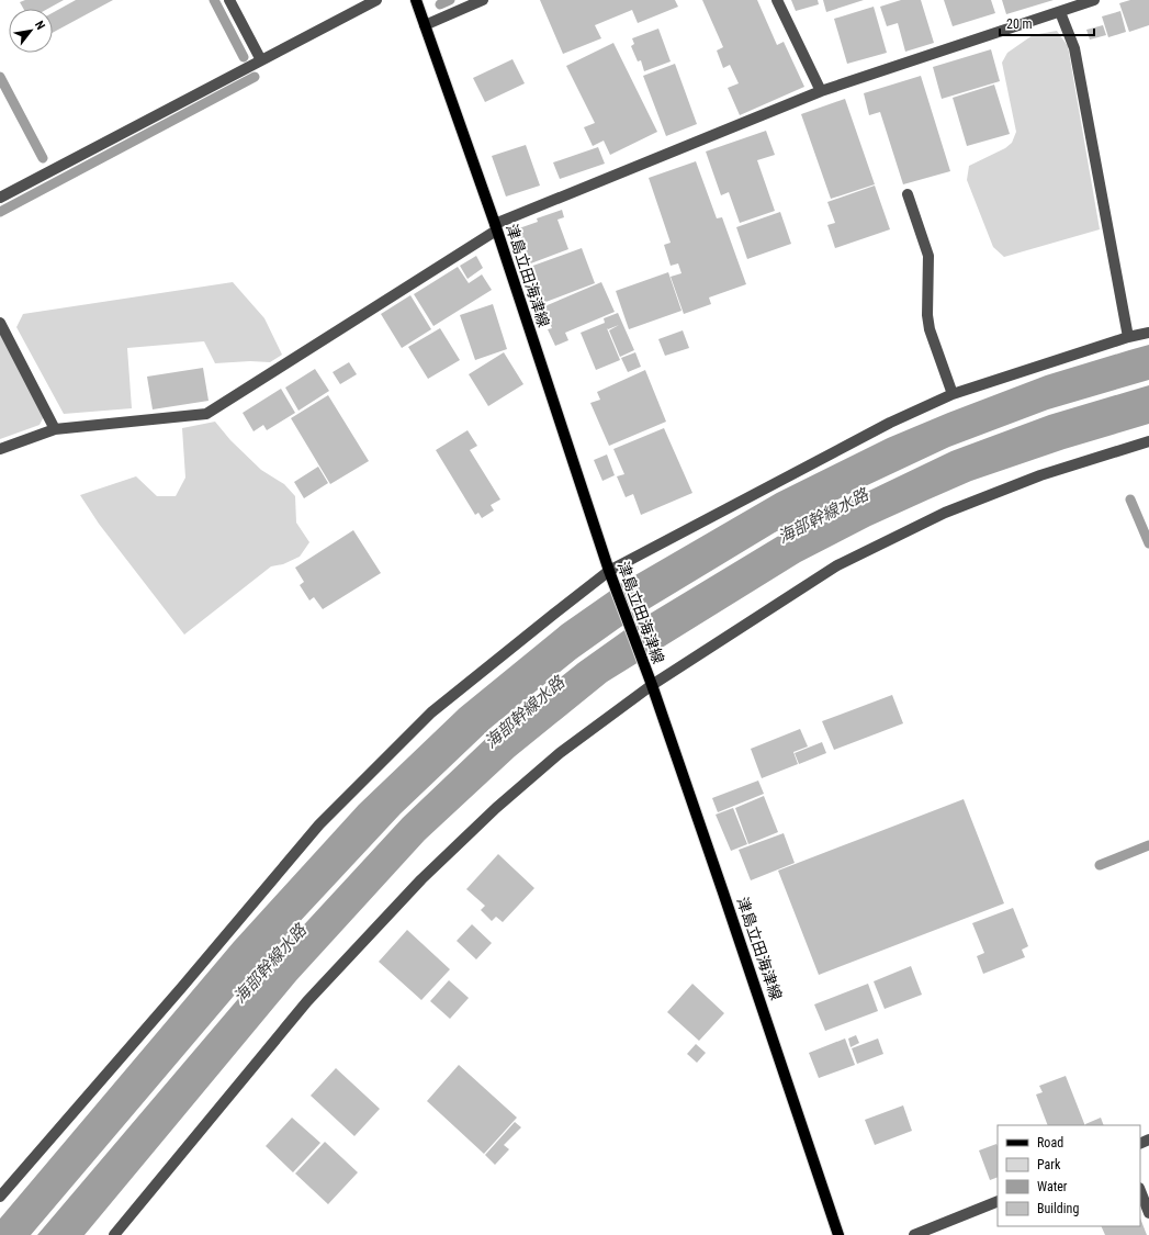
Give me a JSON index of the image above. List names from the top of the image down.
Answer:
{
  "streets": {
    "main road": ["津島立田海津線"]
  },
  "water": ["海部幹線水路"],
  "legend": [
    "Road",
    "Park",
    "Water",
    "Building"
  ],
  "scale_bar": "20 m",
  "north": "top right"
}
